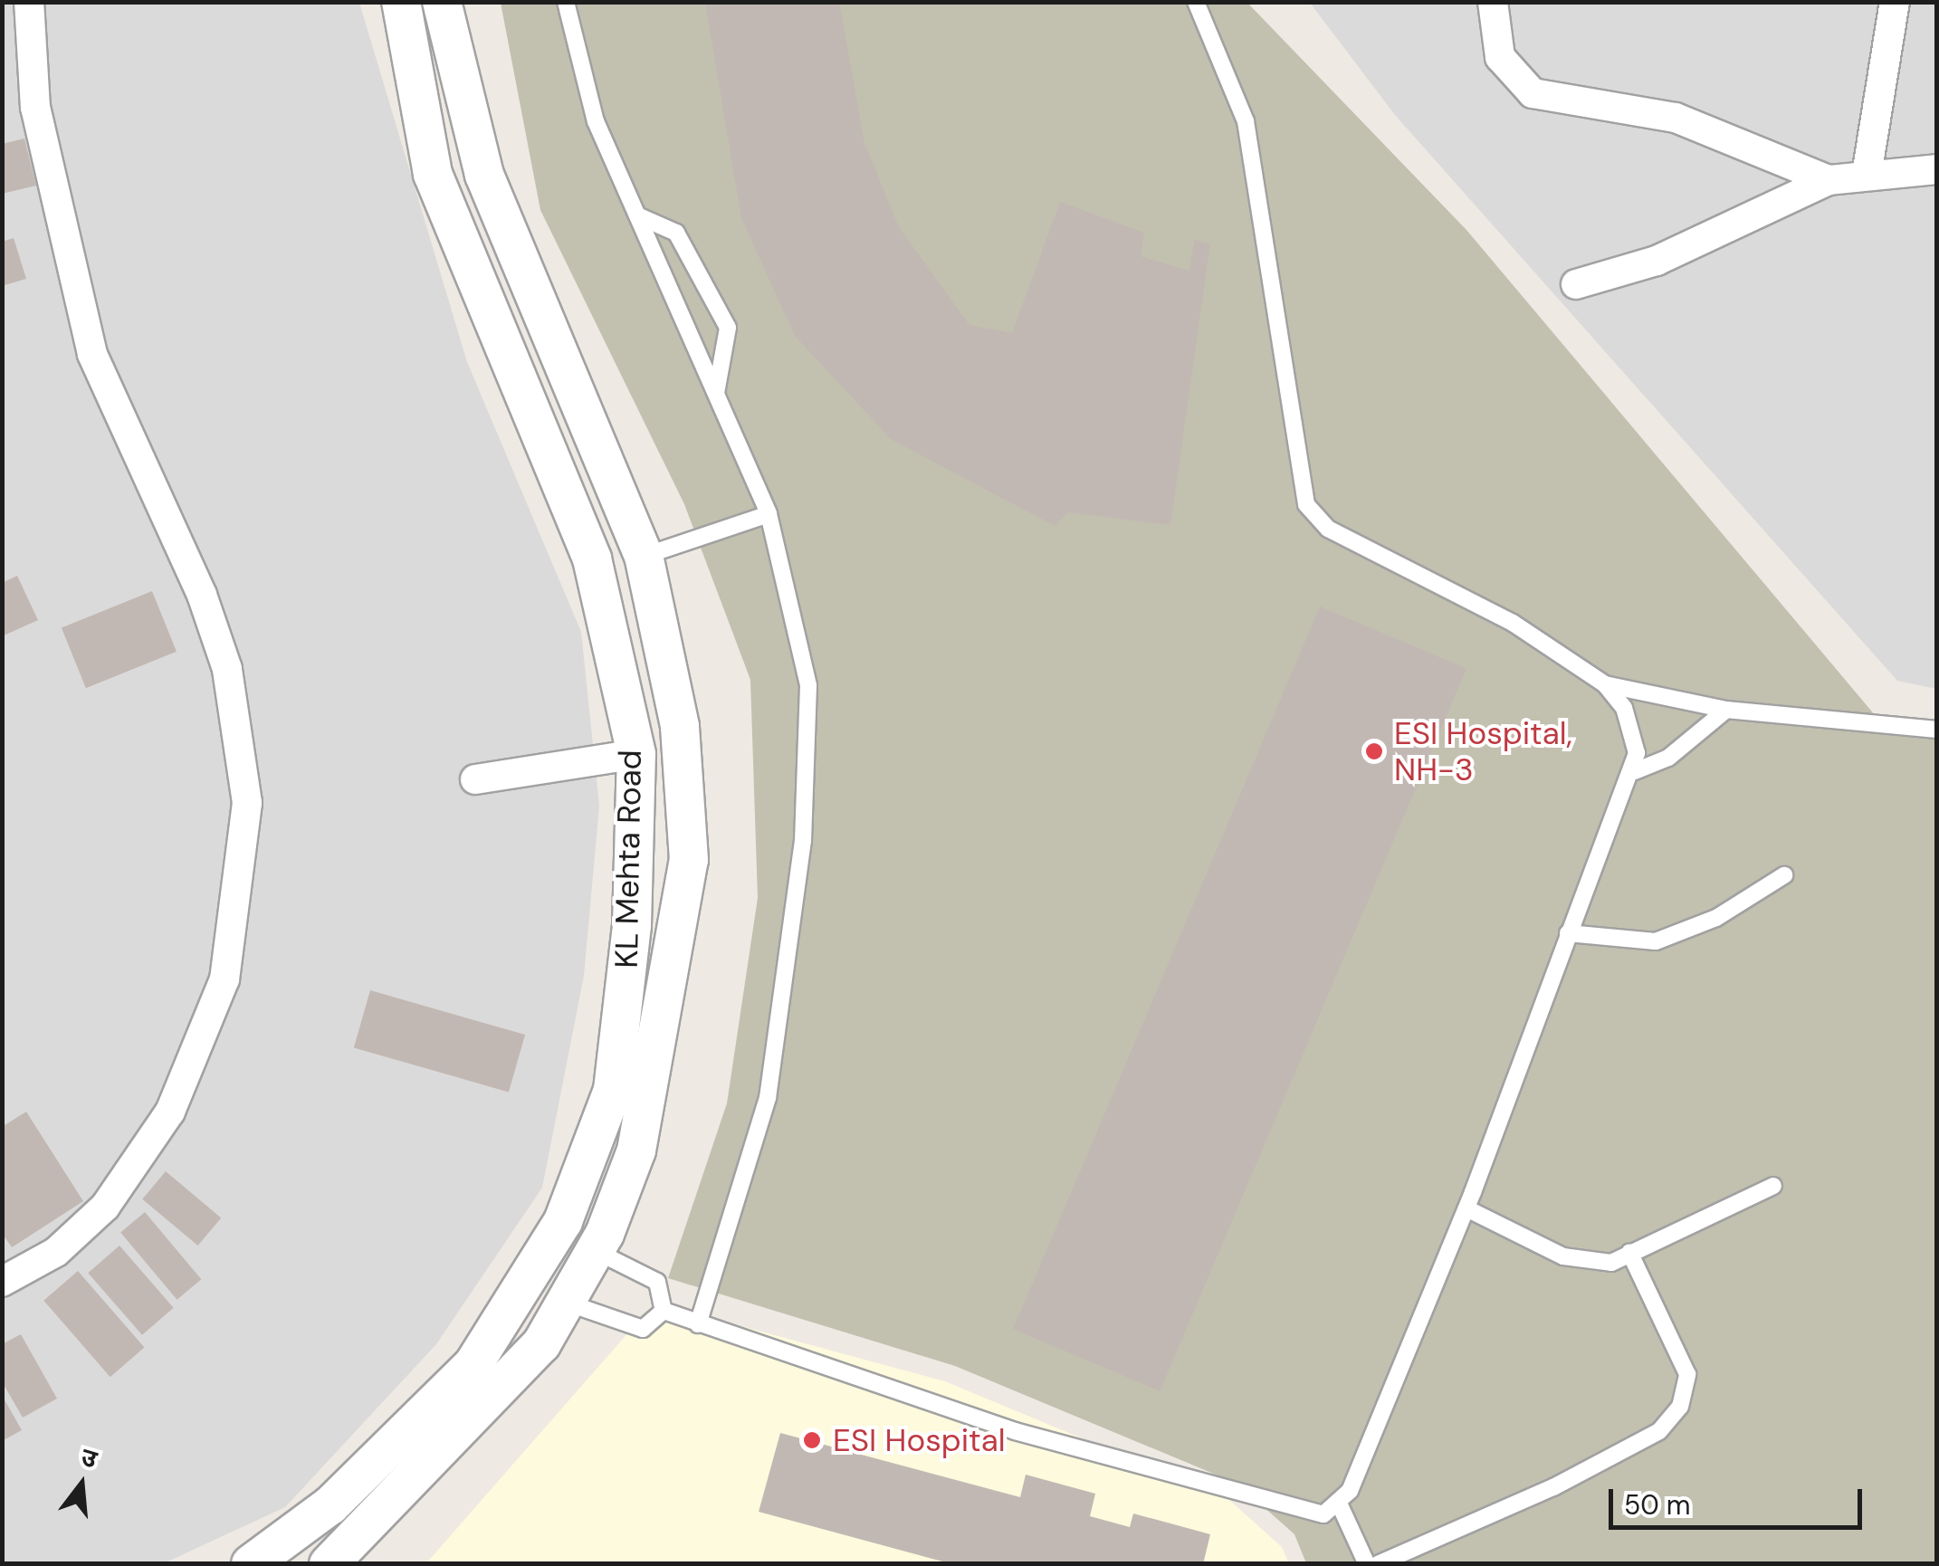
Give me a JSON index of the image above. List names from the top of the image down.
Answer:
{
  "streets": {
    "street": ["KL Mehta Road"]
  },
  "places": ["ESI Hospital, NH-3", "ESI Hospital"],
  "scale_bar": "50 m",
  "north": "top"
}
